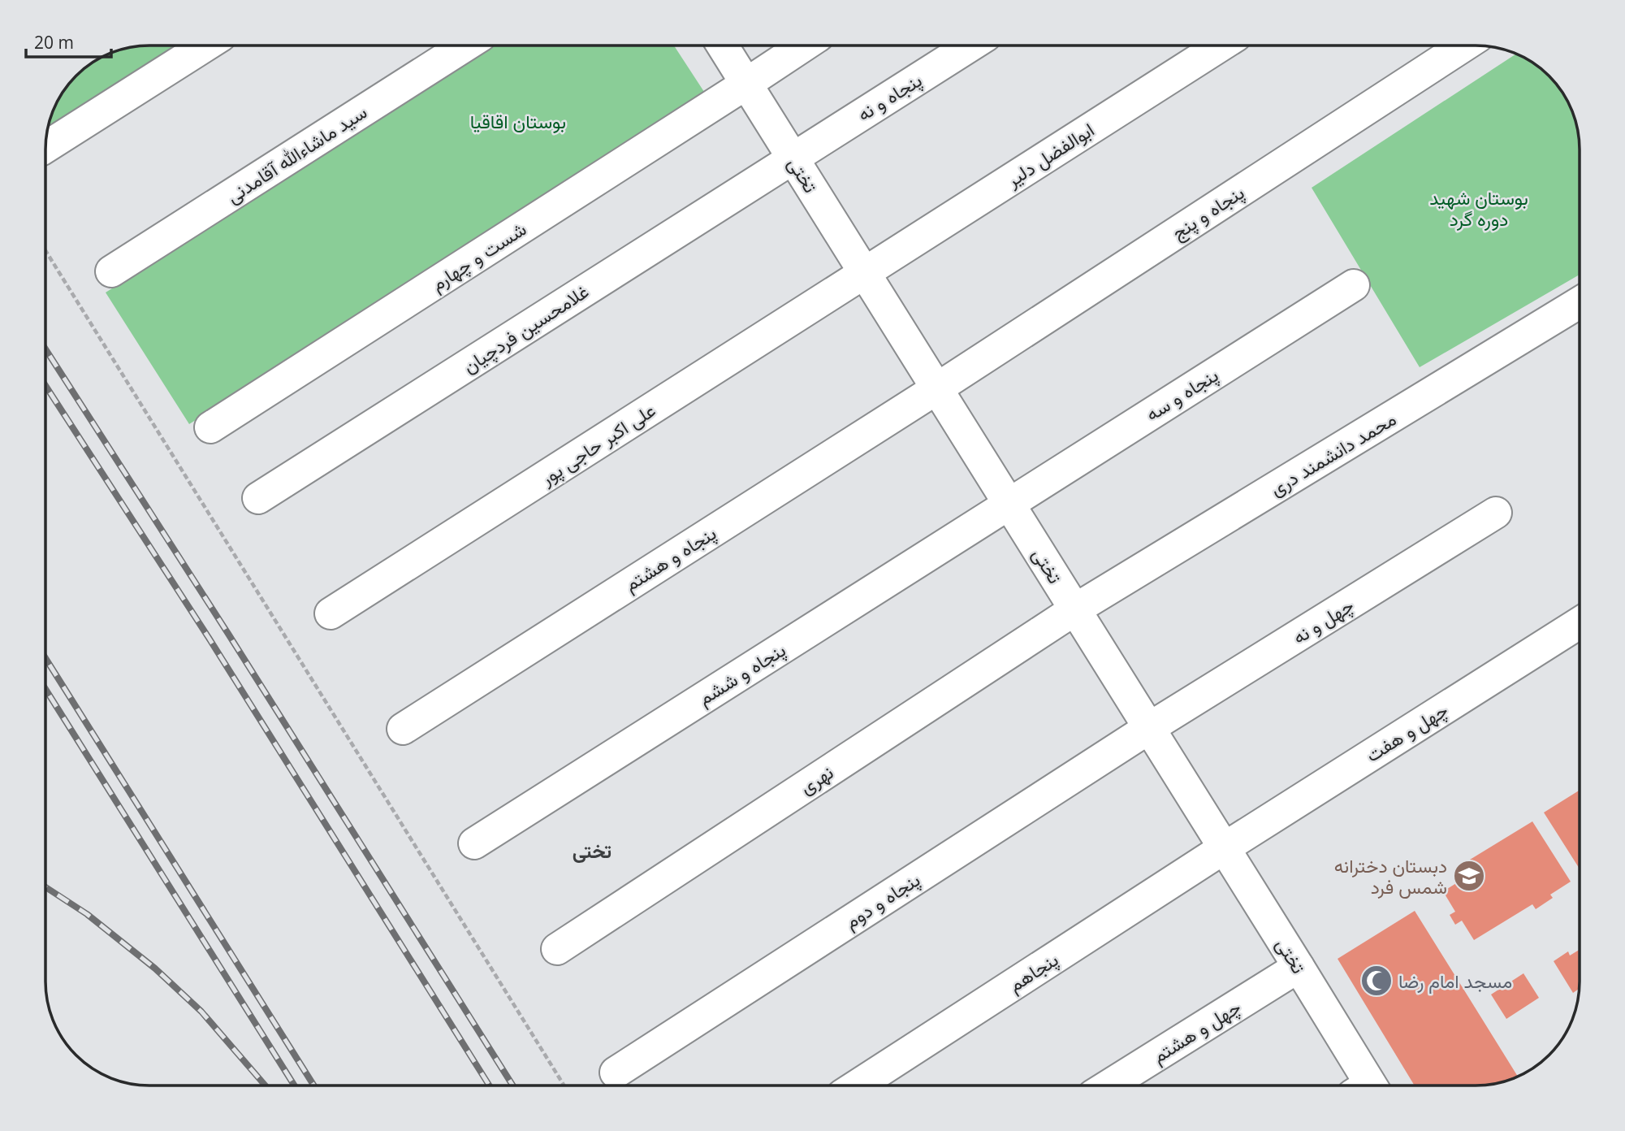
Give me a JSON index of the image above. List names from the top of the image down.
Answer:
{
  "streets": {
    "street": [
      "پنجاه و نه",
      "سید ماشاءالله آقامدنی",
      "ابوالفضل دلیر",
      "تختی",
      "پنجاه و پنج",
      "شست و چهارم",
      "غلامحسین فردچیان",
      "پنجاه و سه",
      "علی اکبر حاجی پور",
      "محمد دانشمند دری",
      "پنجاه و هشتم",
      "چهل و نه",
      "پنجاه و ششم",
      "چهل و هفت",
      "نهری",
      "پنجاه و دوم",
      "پنجاهم",
      "چهل و هشتم"
    ]
  },
  "crossings": [
    ["پنجاه و نه", "تختی"],
    ["پنجاه و نه", "غلامحسین فردچیان"],
    ["ابوالفضل دلیر", "تختی"],
    ["ابوالفضل دلیر", "علی اکبر حاجی پور"],
    ["تختی", "پنجاه و پنج"],
    ["تختی", "شست و چهارم"],
    ["تختی", "غلامحسین فردچیان"],
    ["تختی", "پنجاه و سه"],
    ["تختی", "علی اکبر حاجی پور"],
    ["تختی", "محمد دانشمند دری"],
    ["تختی", "پنجاه و هشتم"],
    ["تختی", "چهل و نه"],
    ["تختی", "پنجاه و ششم"],
    ["تختی", "چهل و هفت"],
    ["تختی", "نهری"],
    ["تختی", "پنجاه و دوم"],
    ["تختی", "پنجاهم"],
    ["تختی", "چهل و هشتم"],
    ["پنجاه و پنج", "پنجاه و هشتم"],
    ["پنجاه و سه", "پنجاه و ششم"],
    ["محمد دانشمند دری", "نهری"],
    ["چهل و نه", "پنجاه و دوم"],
    ["چهل و هفت", "پنجاهم"]
  ],
  "districts": ["تختی"],
  "parks": ["بوستان اقاقیا", "بوستان شهید دوره گرد"],
  "places": {
    "school or university": ["دبستان دخترانه شمس فرد"],
    "mosque": ["مسجد امام رضا"]
  },
  "scale_bar": "20 m"
}
